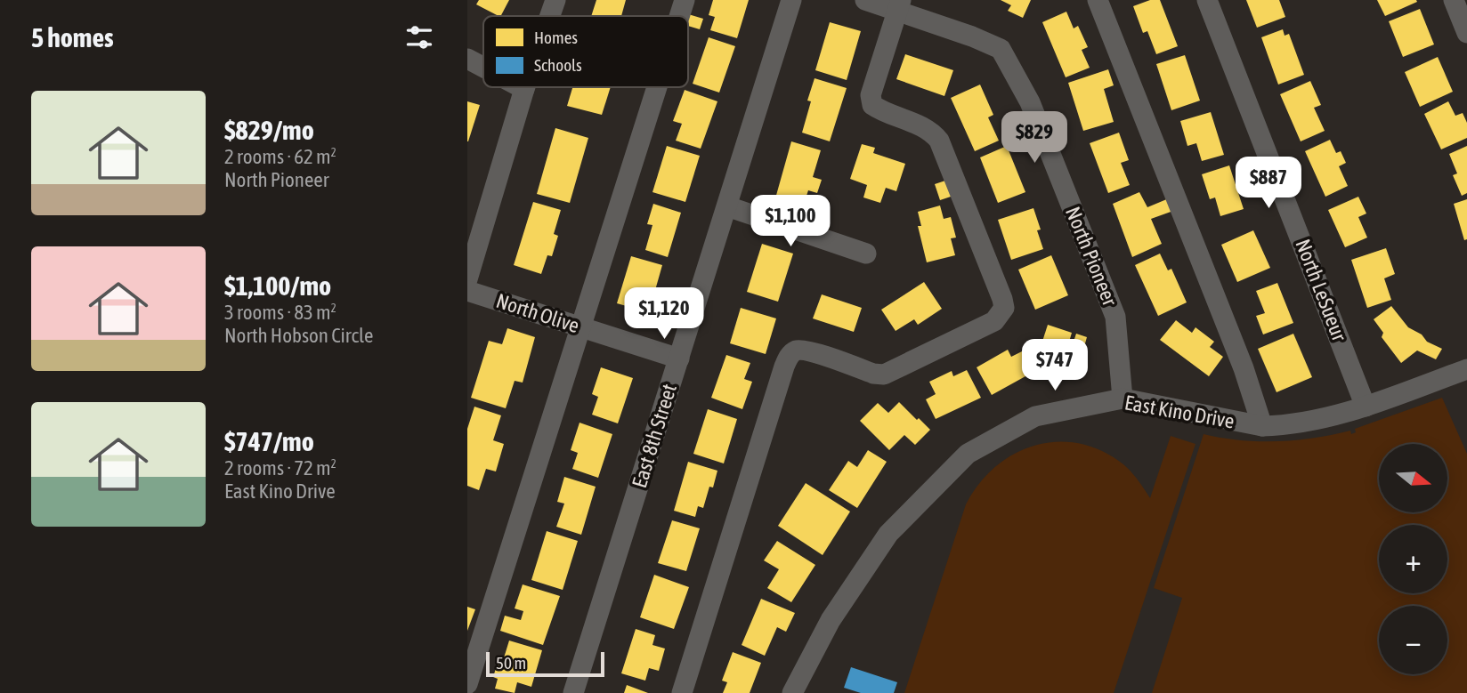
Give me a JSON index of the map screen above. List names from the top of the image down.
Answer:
{
  "streets": {
    "street": [
      "North Pioneer",
      "North LeSueur",
      "North Olive",
      "East Kino Drive",
      "East 8th Street"
    ]
  },
  "crossings": [
    ["North Pioneer", "East Kino Drive"],
    ["North LeSueur", "East Kino Drive"],
    ["North Olive", "East 8th Street"]
  ],
  "legend": ["Homes", "Schools"],
  "scale_bar": "50 m",
  "north": "right",
  "page": {
    "heading": "5 homes",
    "list": [
      {
        "name": "$829/mo",
        "note": "2 rooms · 62 m² · North Pioneer"
      },
      {
        "name": "$1,100/mo",
        "note": "3 rooms · 83 m² · North Hobson Circle"
      },
      {
        "name": "$747/mo",
        "note": "2 rooms · 72 m² · East Kino Drive"
      }
    ],
    "price": [
      "$829",
      "$887",
      "$1,100",
      "$1,120",
      "$747"
    ],
    "map_buttons": ["+", "−"],
    "scale": "50 m"
  }
}
